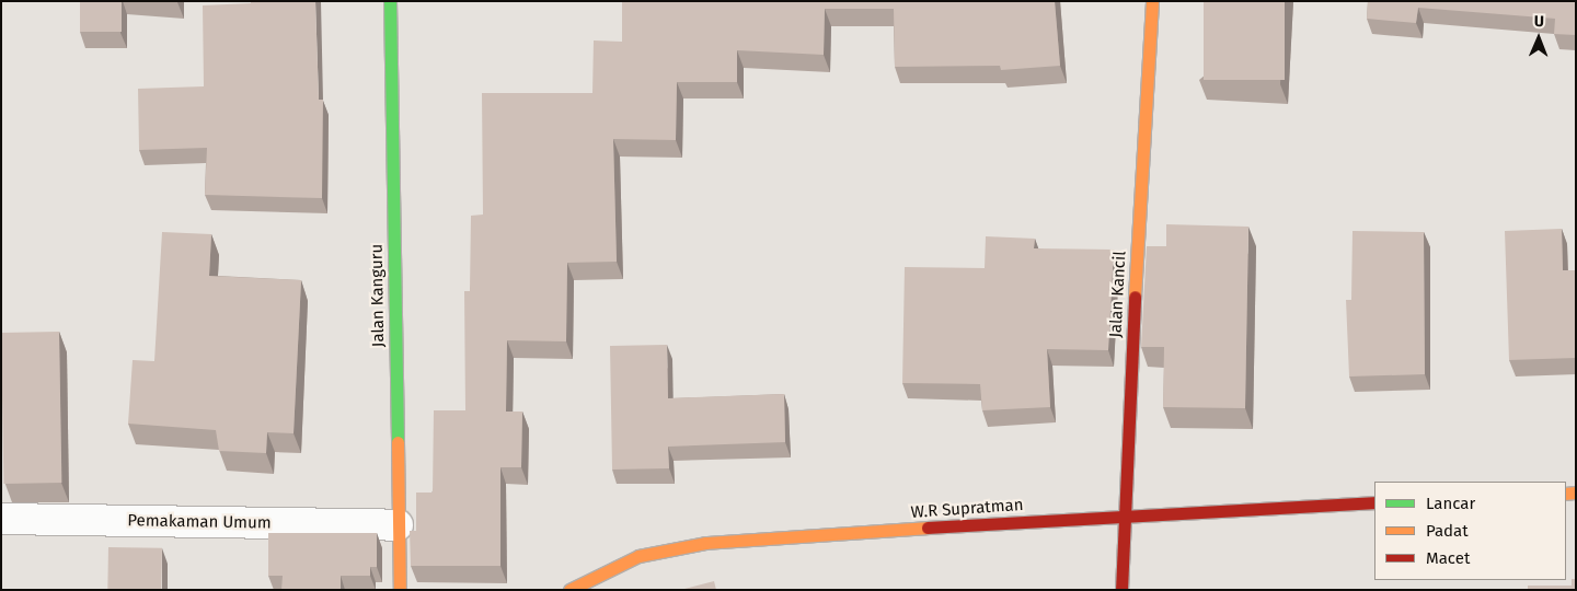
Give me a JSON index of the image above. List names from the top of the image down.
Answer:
{
  "streets": {
    "street": [
      "Jalan Kancil",
      "Jalan Kanguru",
      "W.R Supratman",
      "Pemakaman Umum"
    ]
  },
  "crossings": [
    ["Jalan Kancil", "W.R Supratman"],
    ["Jalan Kanguru", "Pemakaman Umum"]
  ],
  "legend": ["Lancar", "Padat", "Macet"],
  "north": "top"
}
